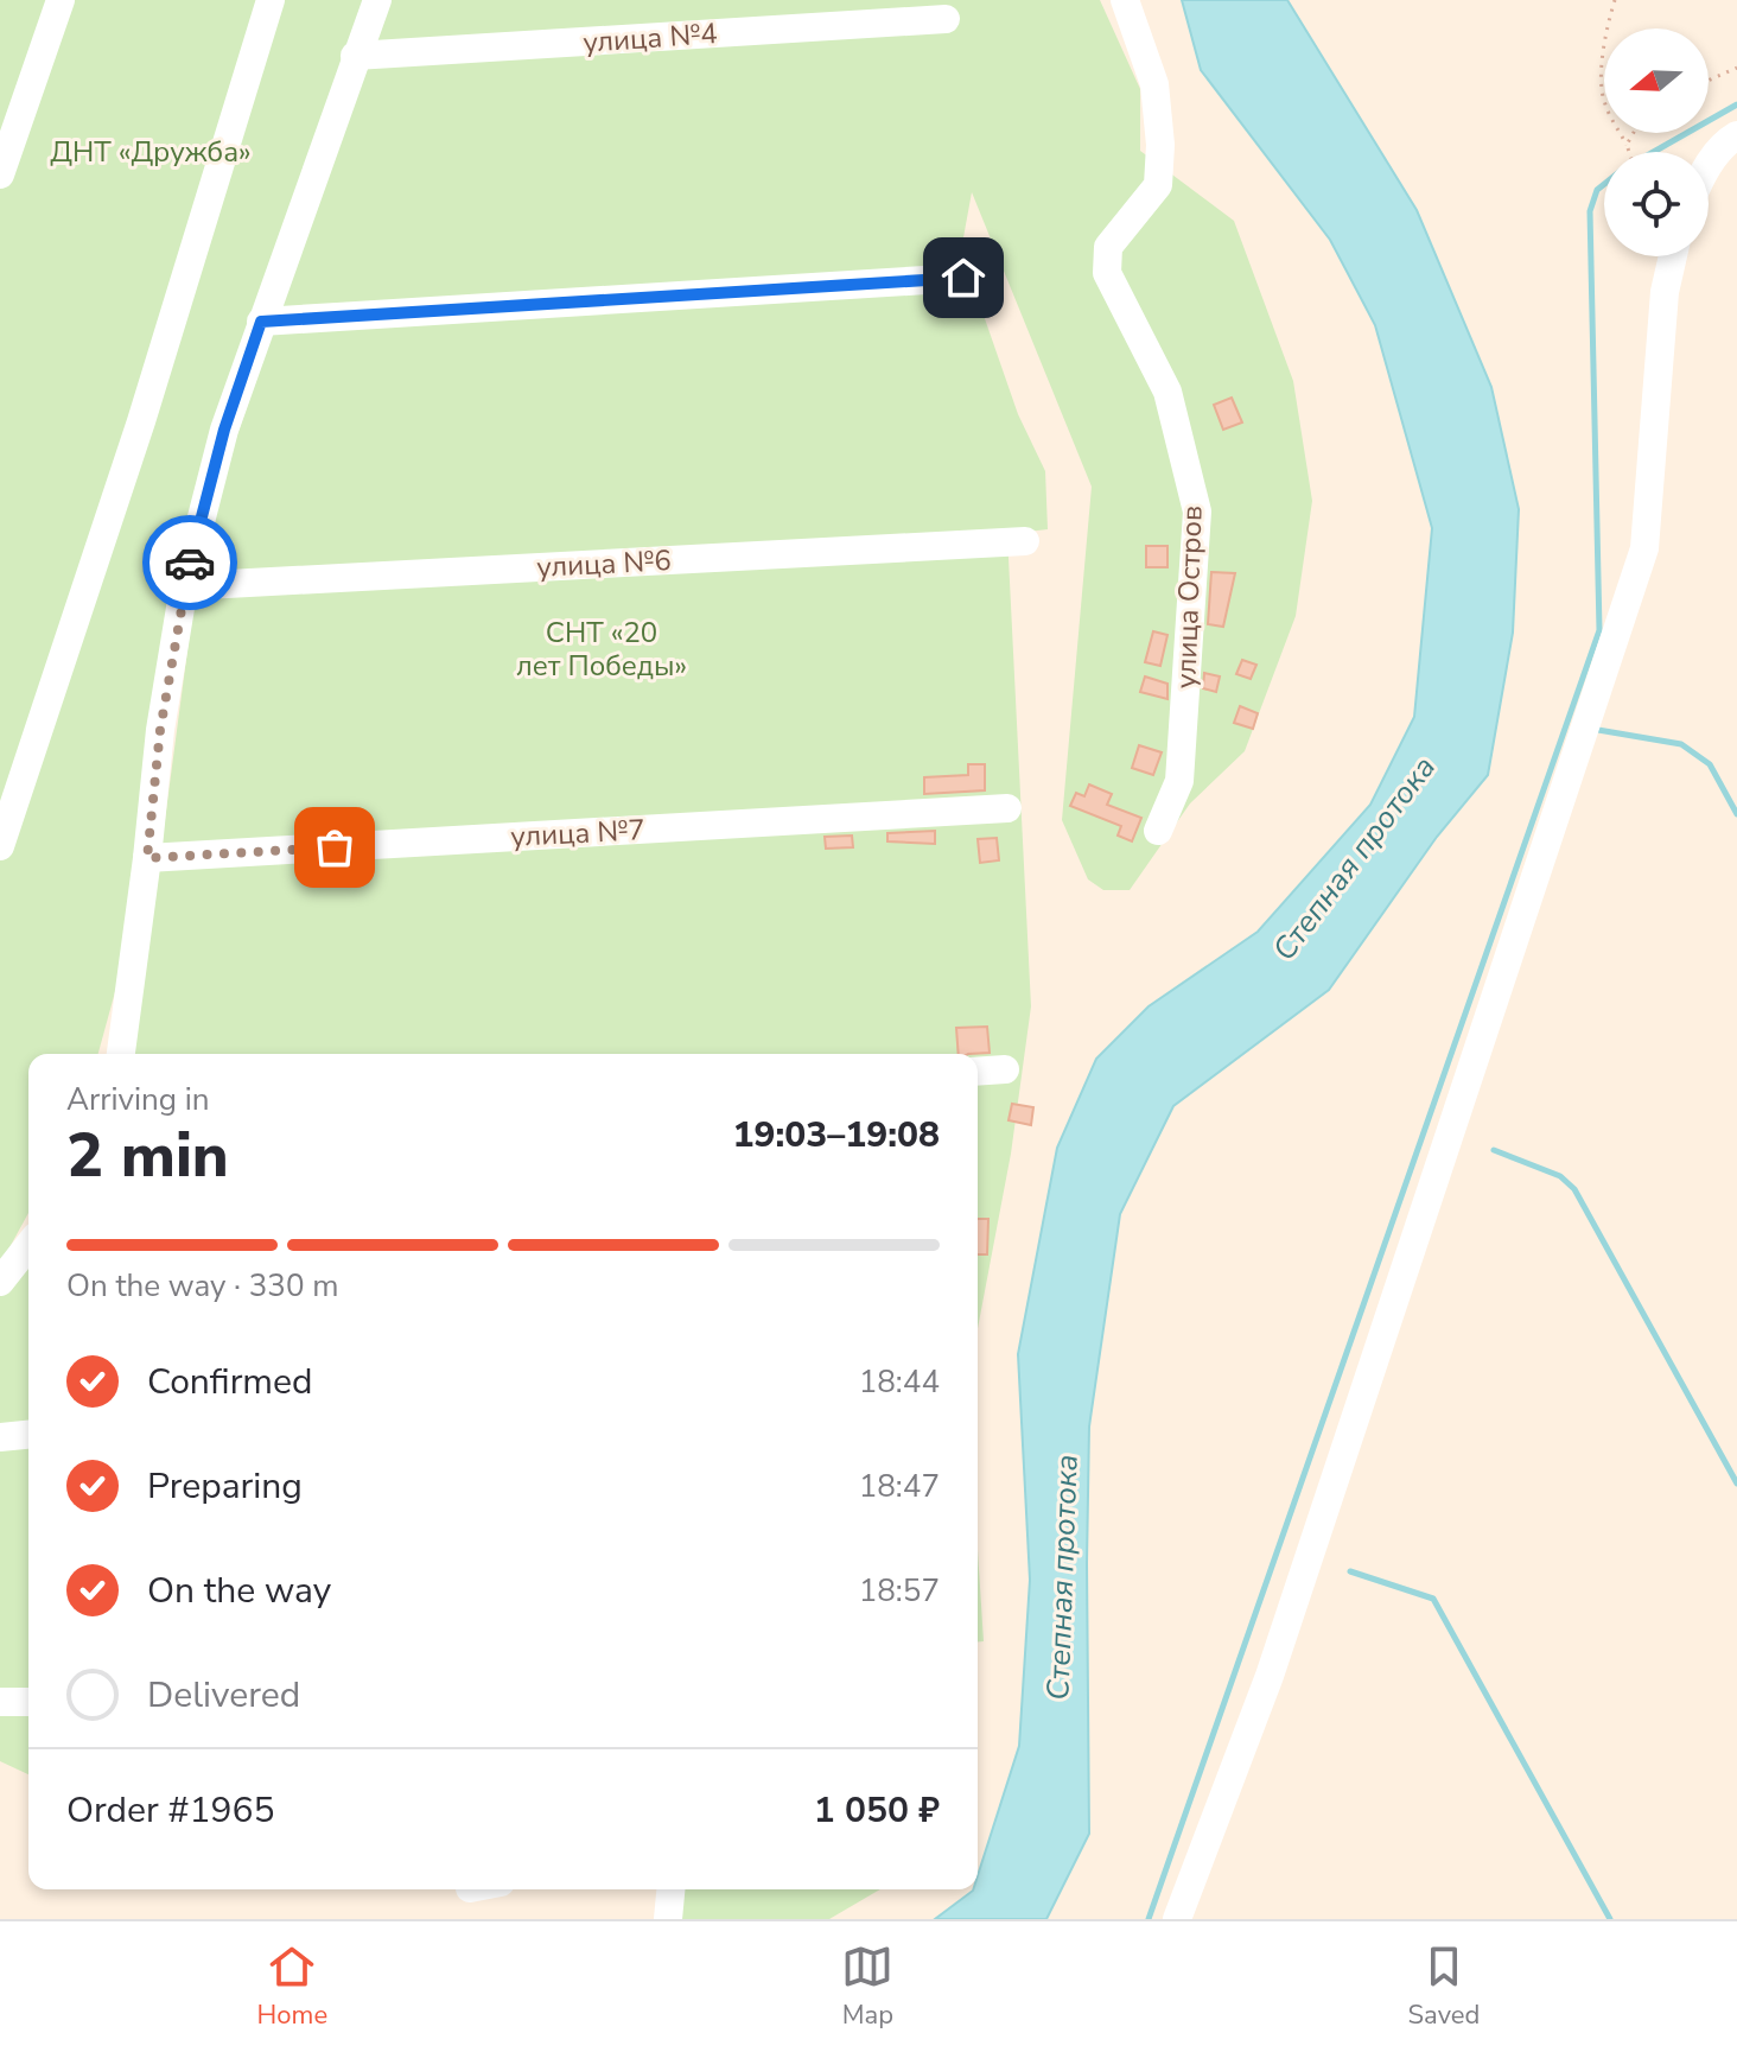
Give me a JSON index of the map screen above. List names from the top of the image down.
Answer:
{
  "streets": {
    "street": [
      "улица №4",
      "улица №6",
      "улица Остров",
      "улица №7"
    ]
  },
  "water": ["Степная протока"],
  "parks": ["ДНТ «Дружба»", "СНТ «20 лет Победы»"],
  "north": "left",
  "page": {
    "heading": ["2 min", "Arriving in", "19:03–19:08"],
    "panel": ["Order #1965", "1 050 ₽"],
    "bar": "On the way · 330 m",
    "list": [
      ["Confirmed", "18:44"],
      ["Preparing", "18:47"],
      ["On the way", "18:57"],
      "Delivered"
    ],
    "tabs": ["Home", "Map", "Saved"]
  }
}
